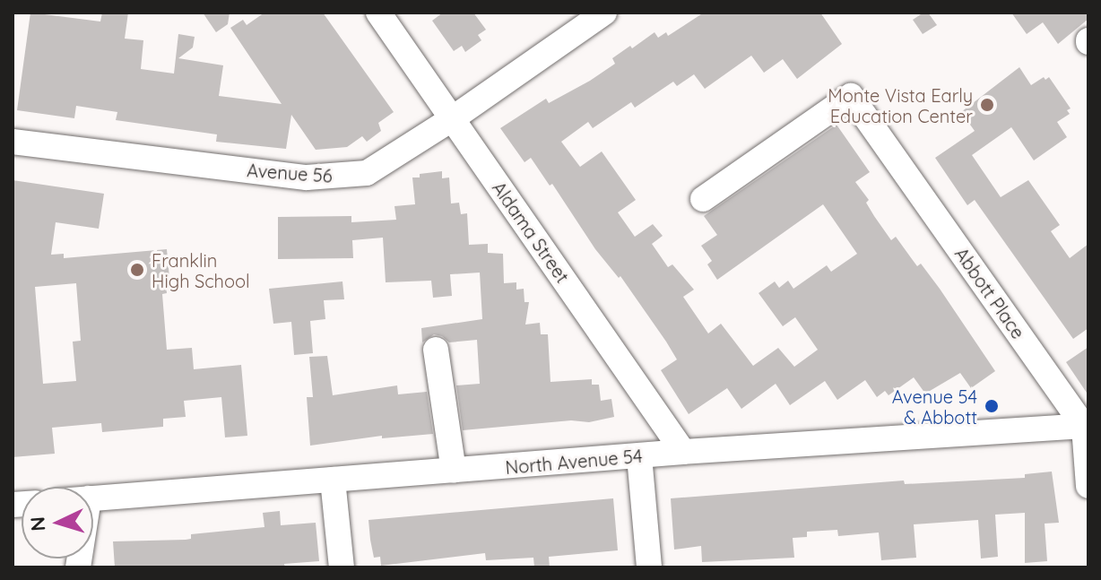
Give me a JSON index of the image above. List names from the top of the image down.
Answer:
{
  "streets": {
    "street": [
      "Avenue 56",
      "Aldama Street",
      "Abbott Place",
      "North Avenue 54"
    ]
  },
  "crossings": [
    ["Avenue 56", "Aldama Street"],
    ["Aldama Street", "North Avenue 54"],
    ["Abbott Place", "North Avenue 54"]
  ],
  "places": ["Monte Vista Early Education Center", "Franklin High School", "Avenue 54 & Abbott"],
  "north": "left"
}
